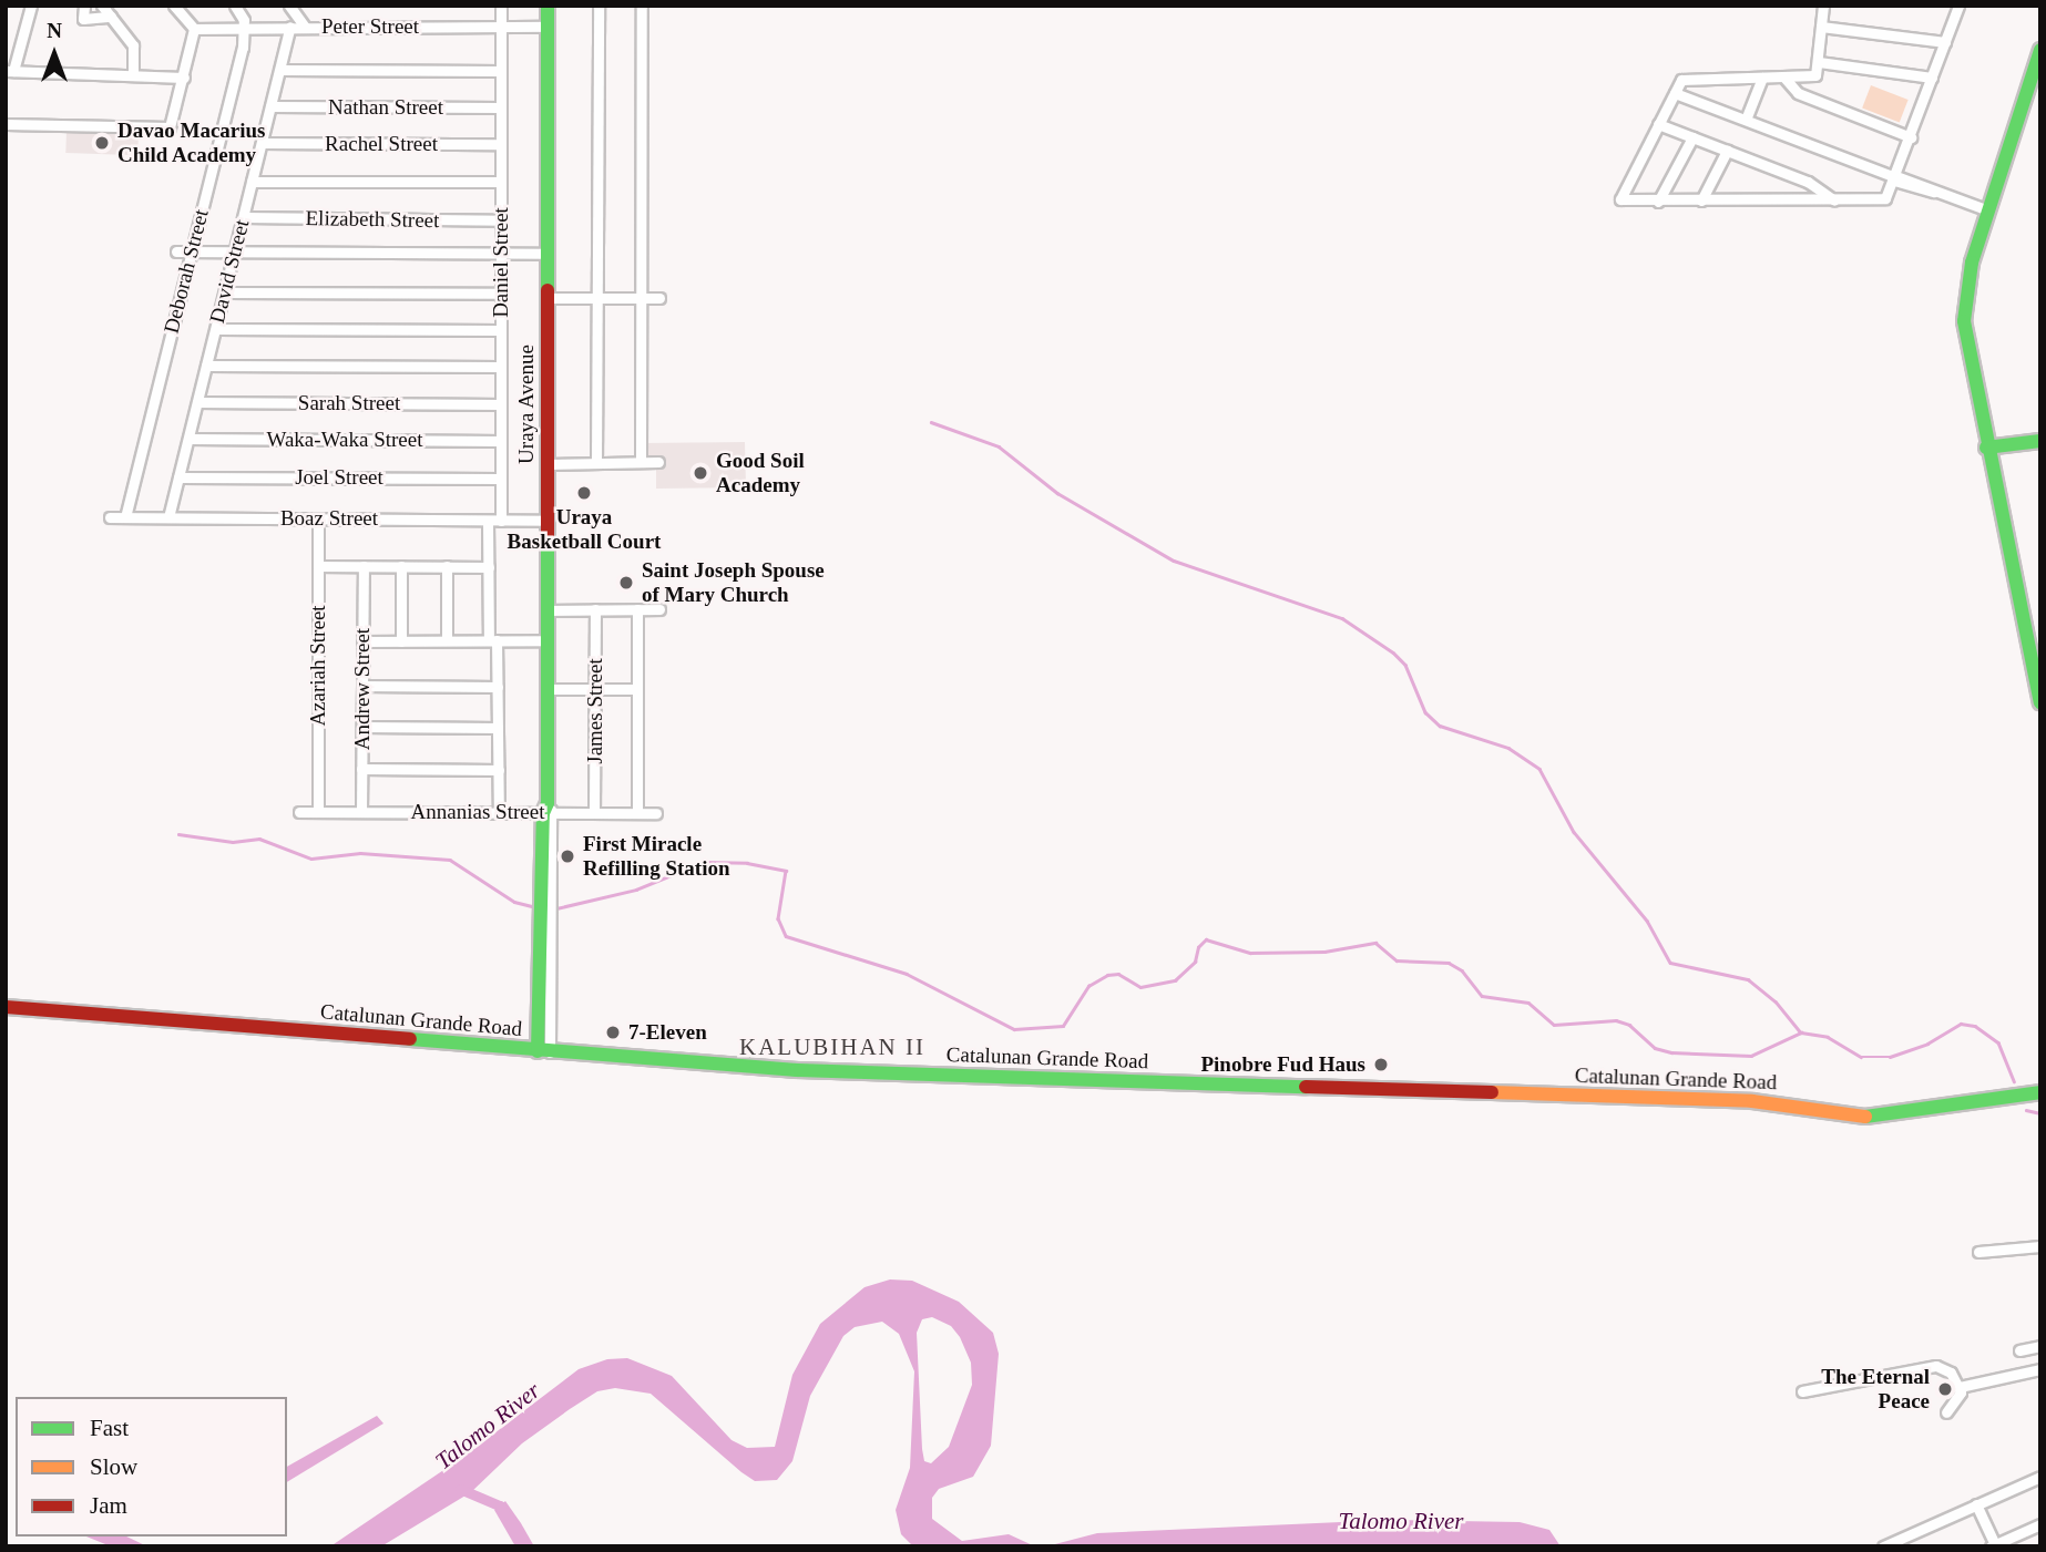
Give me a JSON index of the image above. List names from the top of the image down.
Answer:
{
  "streets": {
    "main road": ["Uraya Avenue", "Catalunan Grande Road"],
    "street": [
      "Peter Street",
      "Nathan Street",
      "Rachel Street",
      "Elizabeth Street",
      "Daniel Street",
      "Deborah Street",
      "David Street",
      "Sarah Street",
      "Waka-Waka Street",
      "Joel Street",
      "Boaz Street",
      "Azariah Street",
      "Andrew Street",
      "James Street",
      "Annanias Street"
    ]
  },
  "crossings": [
    ["Peter Street", "Daniel Street"],
    ["Peter Street", "Deborah Street"],
    ["Peter Street", "David Street"],
    ["Peter Street", "Uraya Avenue"],
    ["Nathan Street", "Daniel Street"],
    ["Nathan Street", "David Street"],
    ["Rachel Street", "Daniel Street"],
    ["Rachel Street", "David Street"],
    ["Elizabeth Street", "Daniel Street"],
    ["Elizabeth Street", "David Street"],
    ["Daniel Street", "Sarah Street"],
    ["Daniel Street", "Waka-Waka Street"],
    ["Daniel Street", "Joel Street"],
    ["Daniel Street", "Boaz Street"],
    ["Deborah Street", "Boaz Street"],
    ["David Street", "Sarah Street"],
    ["David Street", "Waka-Waka Street"],
    ["David Street", "Joel Street"],
    ["David Street", "Boaz Street"],
    ["Uraya Avenue", "Boaz Street"],
    ["Uraya Avenue", "Annanias Street"],
    ["Uraya Avenue", "Catalunan Grande Road"],
    ["Boaz Street", "Azariah Street"],
    ["Azariah Street", "Annanias Street"],
    ["Andrew Street", "Annanias Street"],
    ["James Street", "Annanias Street"]
  ],
  "districts": ["KALUBIHAN II"],
  "water": ["Talomo River"],
  "places": [
    "Davao Macarius Child Academy",
    "Good Soil Academy",
    "Uraya Basketball Court",
    "Saint Joseph Spouse of Mary Church",
    "First Miracle Refilling Station",
    "7-Eleven",
    "Pinobre Fud Haus",
    "The Eternal Peace"
  ],
  "legend": ["Fast", "Slow", "Jam"],
  "north": "top"
}
